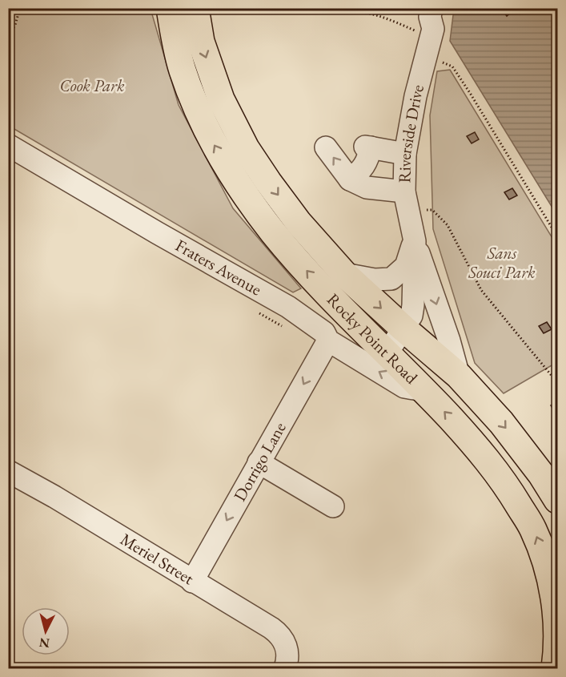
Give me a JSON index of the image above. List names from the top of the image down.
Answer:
{
  "streets": {
    "main road": ["Rocky Point Road"],
    "street": [
      "Riverside Drive",
      "Fraters Avenue",
      "Dorrigo Lane",
      "Meriel Street"
    ]
  },
  "crossings": [
    ["Riverside Drive", "Rocky Point Road"],
    ["Fraters Avenue", "Rocky Point Road"],
    ["Fraters Avenue", "Dorrigo Lane"],
    ["Dorrigo Lane", "Meriel Street"]
  ],
  "one_way": ["Dorrigo Lane"],
  "parks": ["Cook Park", "Sans Souci Park"],
  "north": "bottom"
}
